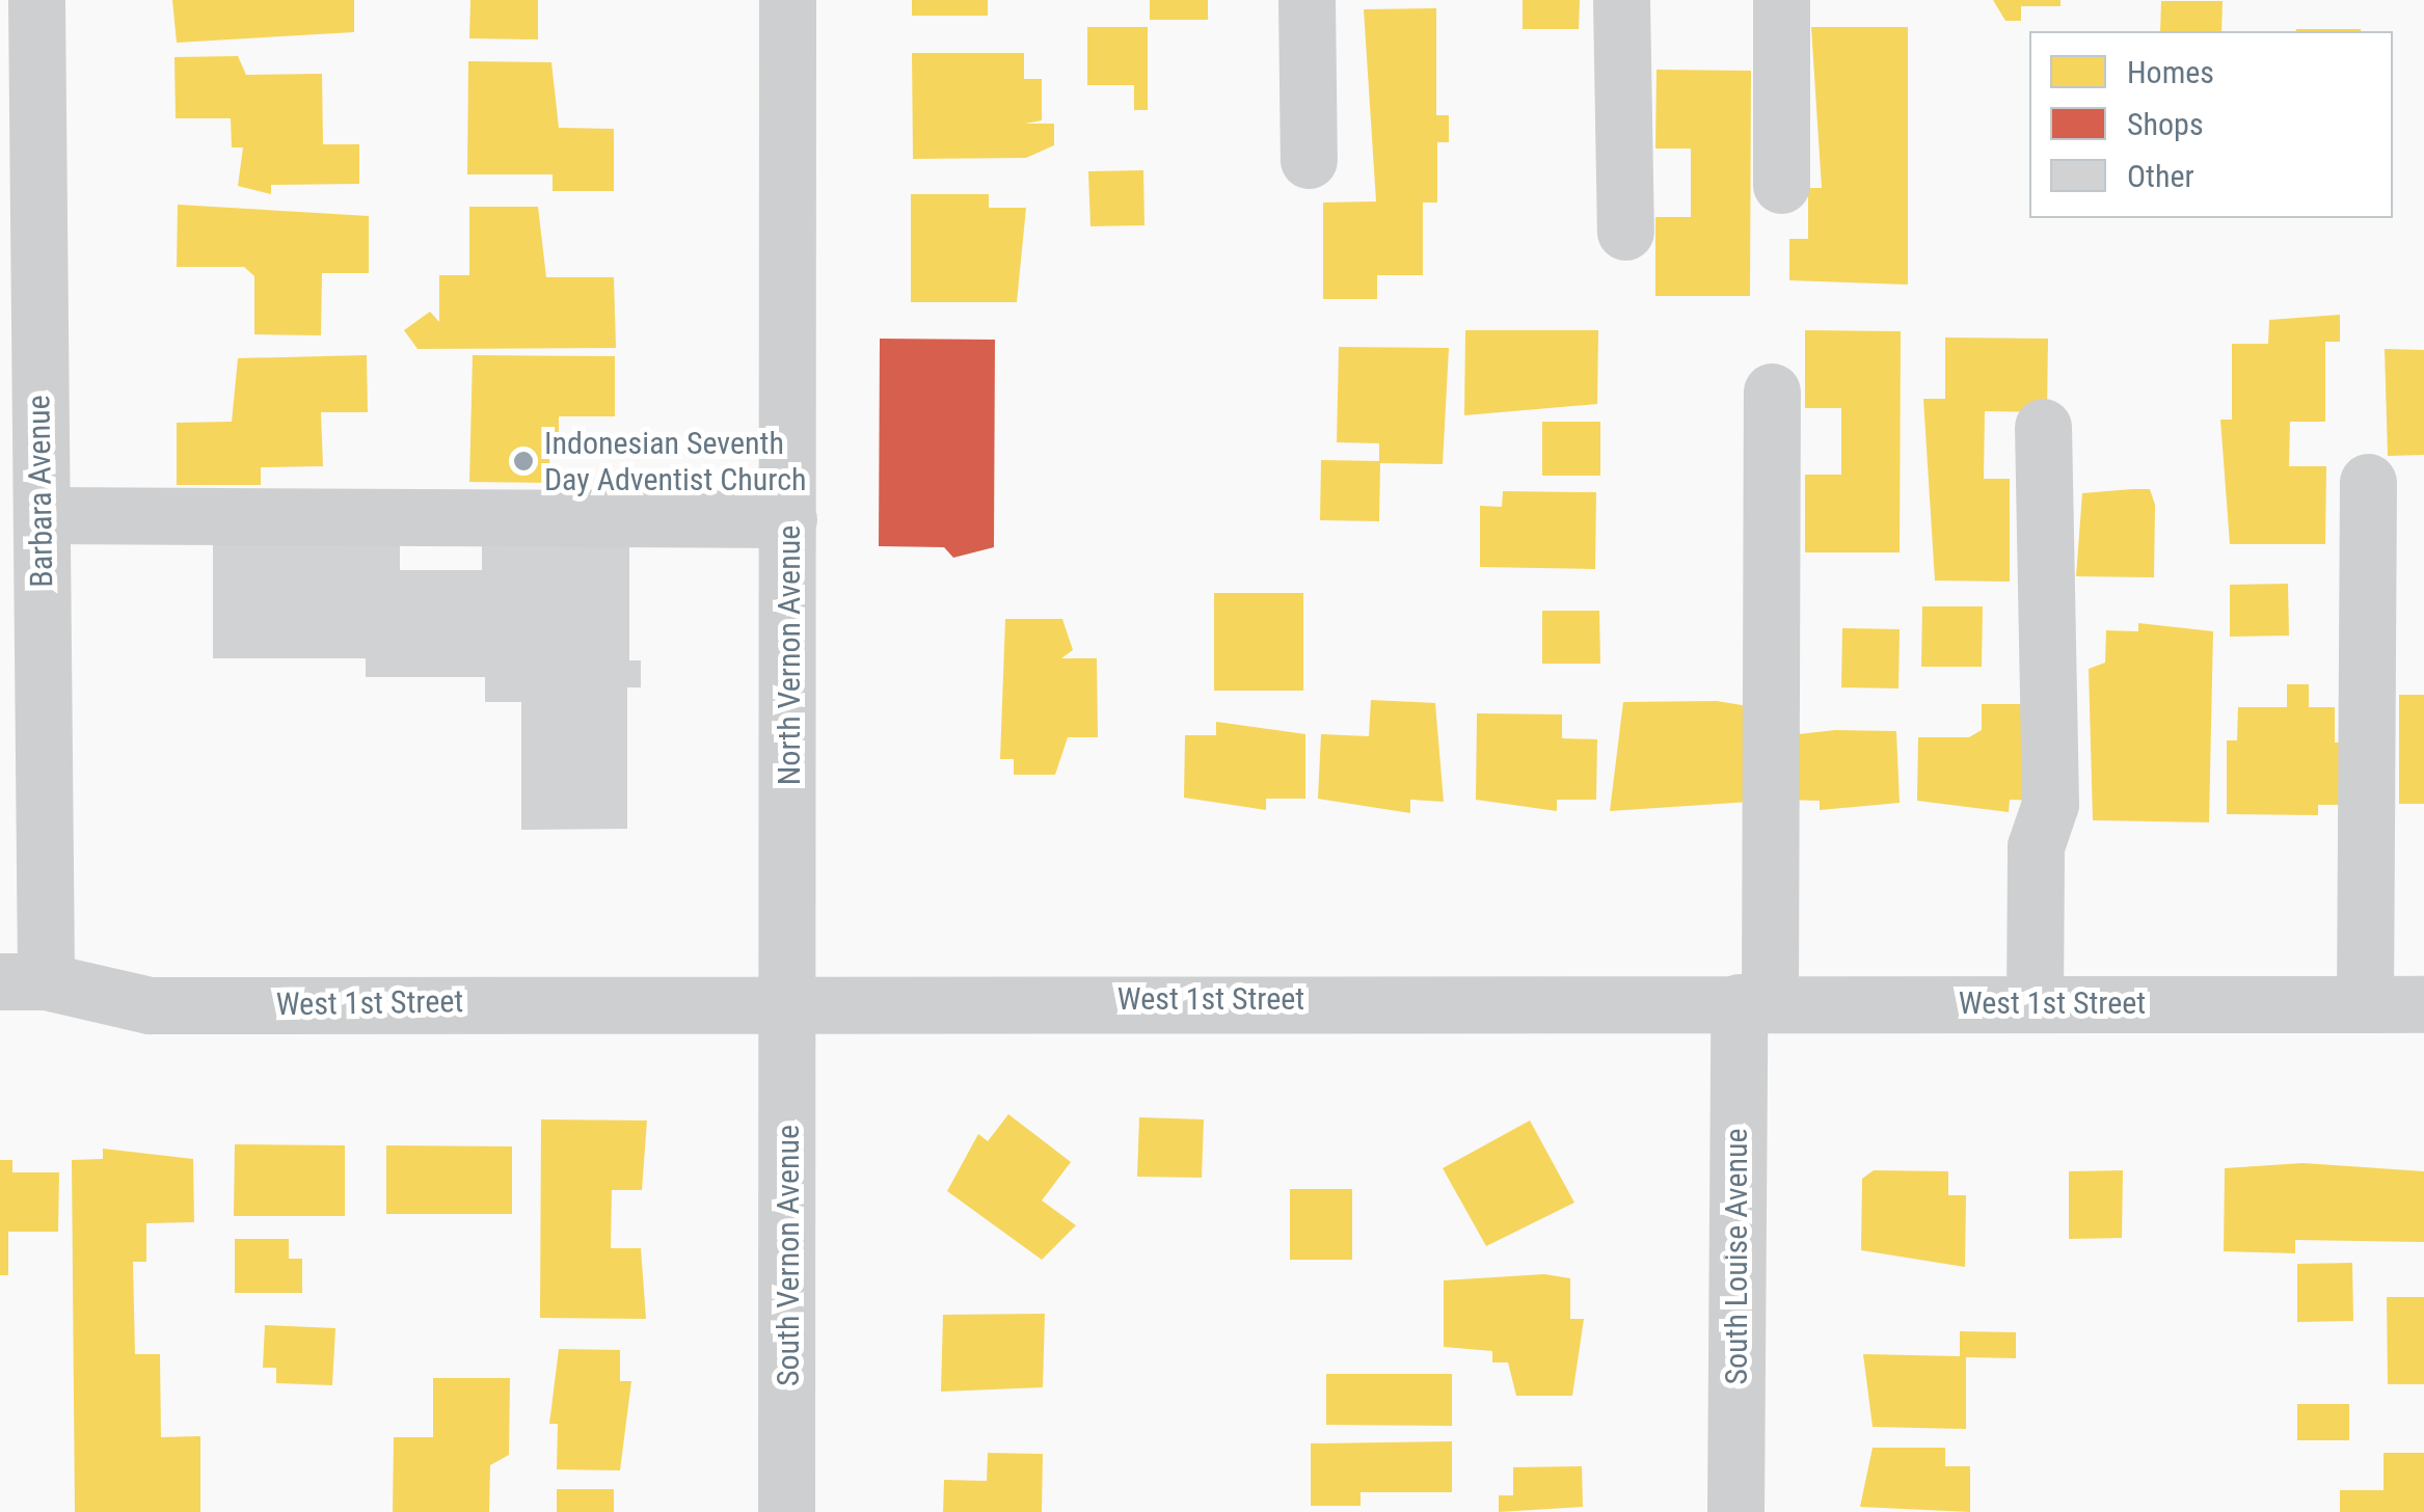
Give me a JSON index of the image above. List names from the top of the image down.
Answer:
{
  "streets": {
    "street": [
      "Barbara Avenue",
      "North Vernon Avenue",
      "West 1st Street",
      "South Vernon Avenue",
      "South Louise Avenue"
    ]
  },
  "crossings": [
    ["Barbara Avenue", "West 1st Street"],
    ["North Vernon Avenue", "West 1st Street"],
    ["North Vernon Avenue", "South Vernon Avenue"],
    ["West 1st Street", "South Vernon Avenue"],
    ["West 1st Street", "South Louise Avenue"]
  ],
  "places": ["Indonesian Seventh Day Adventist Church"],
  "legend": ["Homes", "Shops", "Other"]
}
